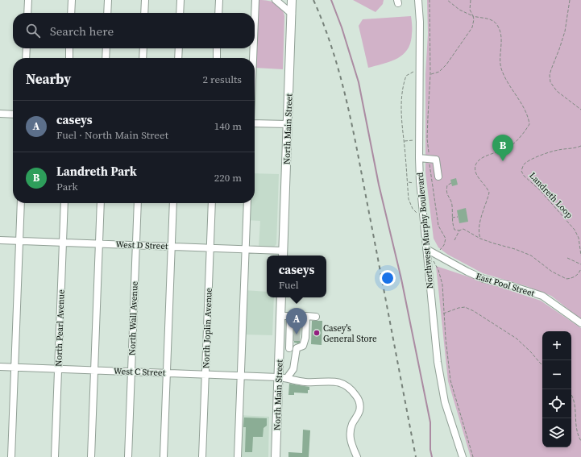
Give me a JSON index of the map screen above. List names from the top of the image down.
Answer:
{
  "streets": {
    "main road": ["North Main Street"],
    "street": [
      "Northwest Murphy Boulevard",
      "West D Street",
      "East Pool Street",
      "North Wall Avenue",
      "North Pearl Avenue",
      "North Joplin Avenue",
      "West C Street"
    ],
    "path": ["Landreth Loop"]
  },
  "crossings": [
    ["North Main Street", "West D Street"],
    ["North Main Street", "West C Street"],
    ["Northwest Murphy Boulevard", "East Pool Street"],
    ["West D Street", "North Wall Avenue"],
    ["West D Street", "North Pearl Avenue"],
    ["West D Street", "North Joplin Avenue"],
    ["North Wall Avenue", "West C Street"],
    ["North Pearl Avenue", "West C Street"],
    ["North Joplin Avenue", "West C Street"]
  ],
  "places": ["Casey's General Store"],
  "page": {
    "search": "Search here",
    "heading": ["Nearby", "2 results"],
    "list": [
      {
        "mark": "A",
        "name": "caseys",
        "note": "Fuel · North Main Street",
        "value": "140 m"
      },
      {
        "mark": "B",
        "name": "Landreth Park",
        "note": "Park",
        "value": "220 m"
      }
    ],
    "pins": ["B", "A"],
    "popup": ["caseys", "Fuel"],
    "map_buttons": ["+", "−"]
  }
}
